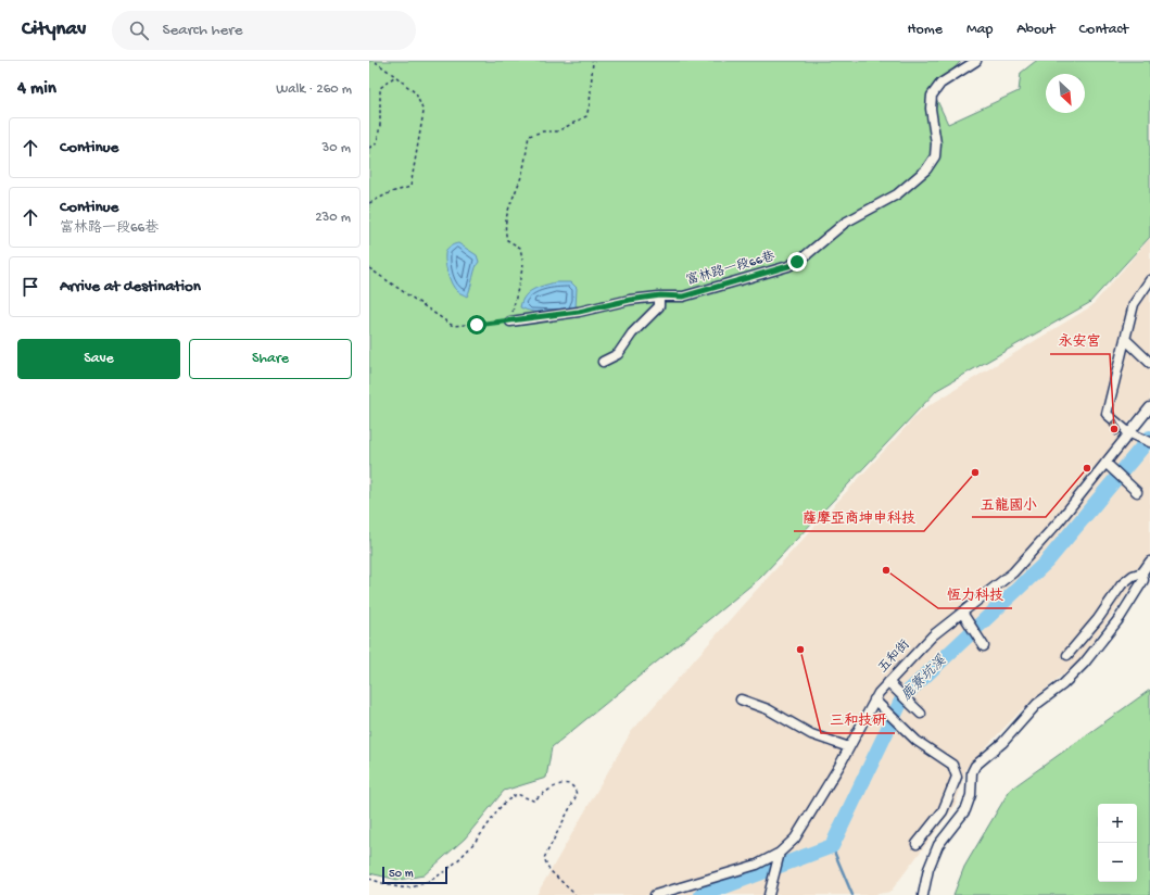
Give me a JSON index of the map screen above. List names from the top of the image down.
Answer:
{
  "streets": {
    "street": ["富林路一段66巷", "五和街"]
  },
  "water": ["鹿寮坑溪"],
  "places": [
    "永安宮",
    "五龍國小",
    "薩摩亞商坤申科技",
    "恆力科技",
    "三和技研"
  ],
  "scale_bar": "50 m",
  "north": "bottom right",
  "page": {
    "header": "Citynav",
    "search": "Search here",
    "nav": [
      "Home",
      "Map",
      "About",
      "Contact"
    ],
    "heading": ["4 min", "Walk · 260 m"],
    "list": [
      ["Continue", "30 m"],
      ["Continue", "富林路一段66巷", "230 m"],
      "Arrive at destination"
    ],
    "buttons": ["Save", "Share"],
    "map_buttons": ["+", "−"],
    "scale": "50 m"
  }
}
